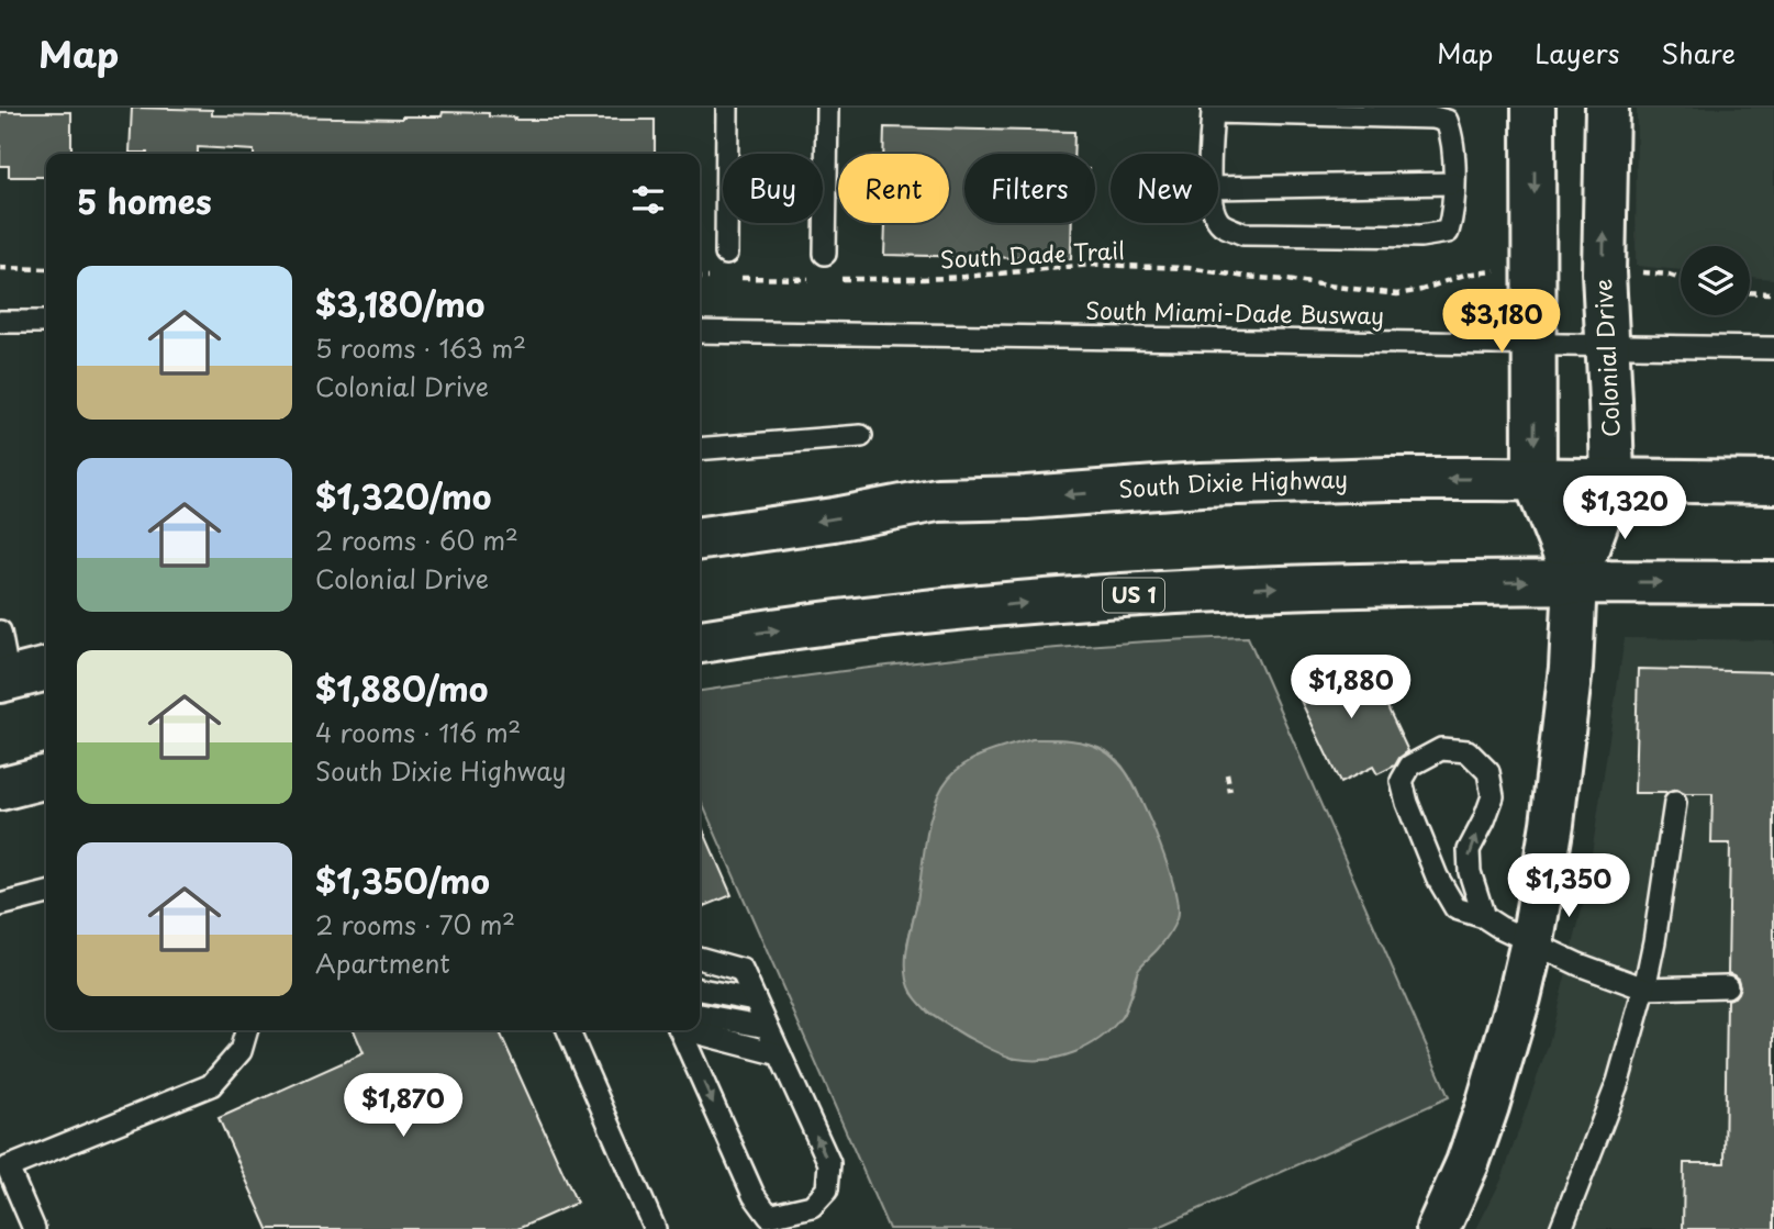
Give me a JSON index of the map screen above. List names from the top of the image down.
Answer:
{
  "streets": {
    "main road": ["Colonial Drive", "South Dixie Highway", "US 1"],
    "lane": ["South Miami-Dade Busway"],
    "path": ["South Dade Trail"]
  },
  "crossings": [
    ["South Miami-Dade Busway", "Colonial Drive"],
    ["Colonial Drive", "South Dixie Highway"],
    ["Colonial Drive", "US 1"]
  ],
  "page": {
    "header": "Map",
    "nav": ["Map", "Layers", "Share"],
    "chip": [
      "Buy",
      "Rent",
      "Filters",
      "New"
    ],
    "heading": "5 homes",
    "list": [
      {
        "name": "$3,180/mo",
        "note": "5 rooms · 163 m² · Colonial Drive"
      },
      {
        "name": "$1,320/mo",
        "note": "2 rooms · 60 m² · Colonial Drive"
      },
      {
        "name": "$1,880/mo",
        "note": "4 rooms · 116 m² · South Dixie Highway"
      },
      {
        "name": "$1,350/mo",
        "note": "2 rooms · 70 m² · Apartment"
      }
    ],
    "price": [
      "$3,180",
      "$1,320",
      "$1,880",
      "$1,350",
      "$1,870"
    ]
  }
}
